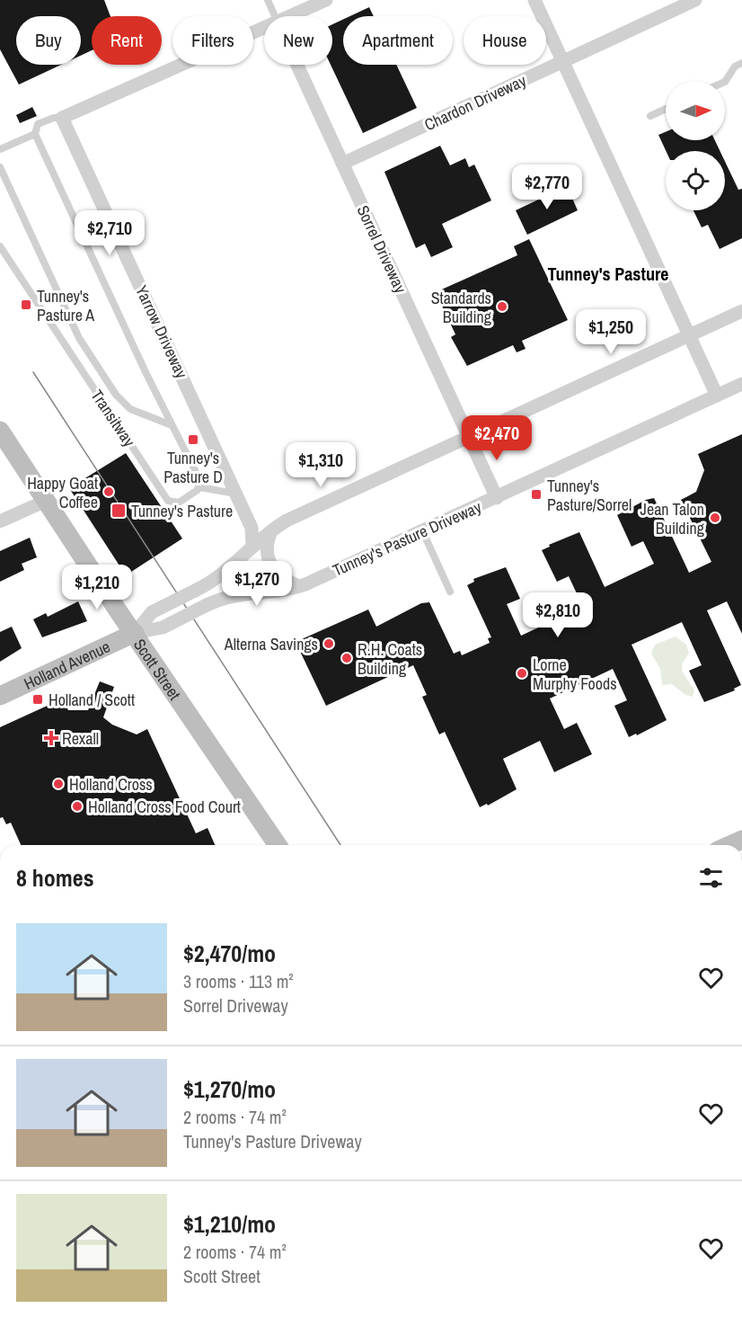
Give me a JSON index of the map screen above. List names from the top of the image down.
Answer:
{
  "streets": {
    "main road": ["Holland Avenue", "Scott Street"],
    "street": [
      "Chardon Driveway",
      "Sorrel Driveway",
      "Yarrow Driveway",
      "Tunney's Pasture Driveway"
    ],
    "lane": ["Transitway"]
  },
  "crossings": [
    ["Chardon Driveway", "Sorrel Driveway"],
    ["Sorrel Driveway", "Tunney's Pasture Driveway"],
    ["Tunney's Pasture Driveway", "Holland Avenue"],
    ["Tunney's Pasture Driveway", "Scott Street"],
    ["Holland Avenue", "Scott Street"]
  ],
  "districts": ["Tunney's Pasture"],
  "places": {
    "transit": [
      "Tunney's Pasture A",
      "Tunney's Pasture D",
      "Tunney's Pasture/Sorrel",
      "Tunney's Pasture",
      "Holland / Scott"
    ],
    "other": [
      "Standards Building",
      "Happy Goat Coffee",
      "Jean Talon Building",
      "Alterna Savings",
      "R.H. Coats Building",
      "Lorne Murphy Foods",
      "Holland Cross",
      "Holland Cross Food Court"
    ],
    "health": ["Rexall"]
  },
  "north": "right",
  "page": {
    "chip": [
      "Buy",
      "Rent",
      "Filters",
      "New",
      "Apartment",
      "House"
    ],
    "price": [
      "$2,770",
      "$2,710",
      "$1,250",
      "$2,470",
      "$1,310",
      "$1,270",
      "$1,210",
      "$2,810"
    ],
    "heading": "8 homes",
    "list": [
      {
        "name": "$2,470/mo",
        "note": "3 rooms · 113 m² · Sorrel Driveway"
      },
      {
        "name": "$1,270/mo",
        "note": "2 rooms · 74 m² · Tunney's Pasture Driveway"
      },
      {
        "name": "$1,210/mo",
        "note": "2 rooms · 74 m² · Scott Street"
      }
    ]
  }
}
